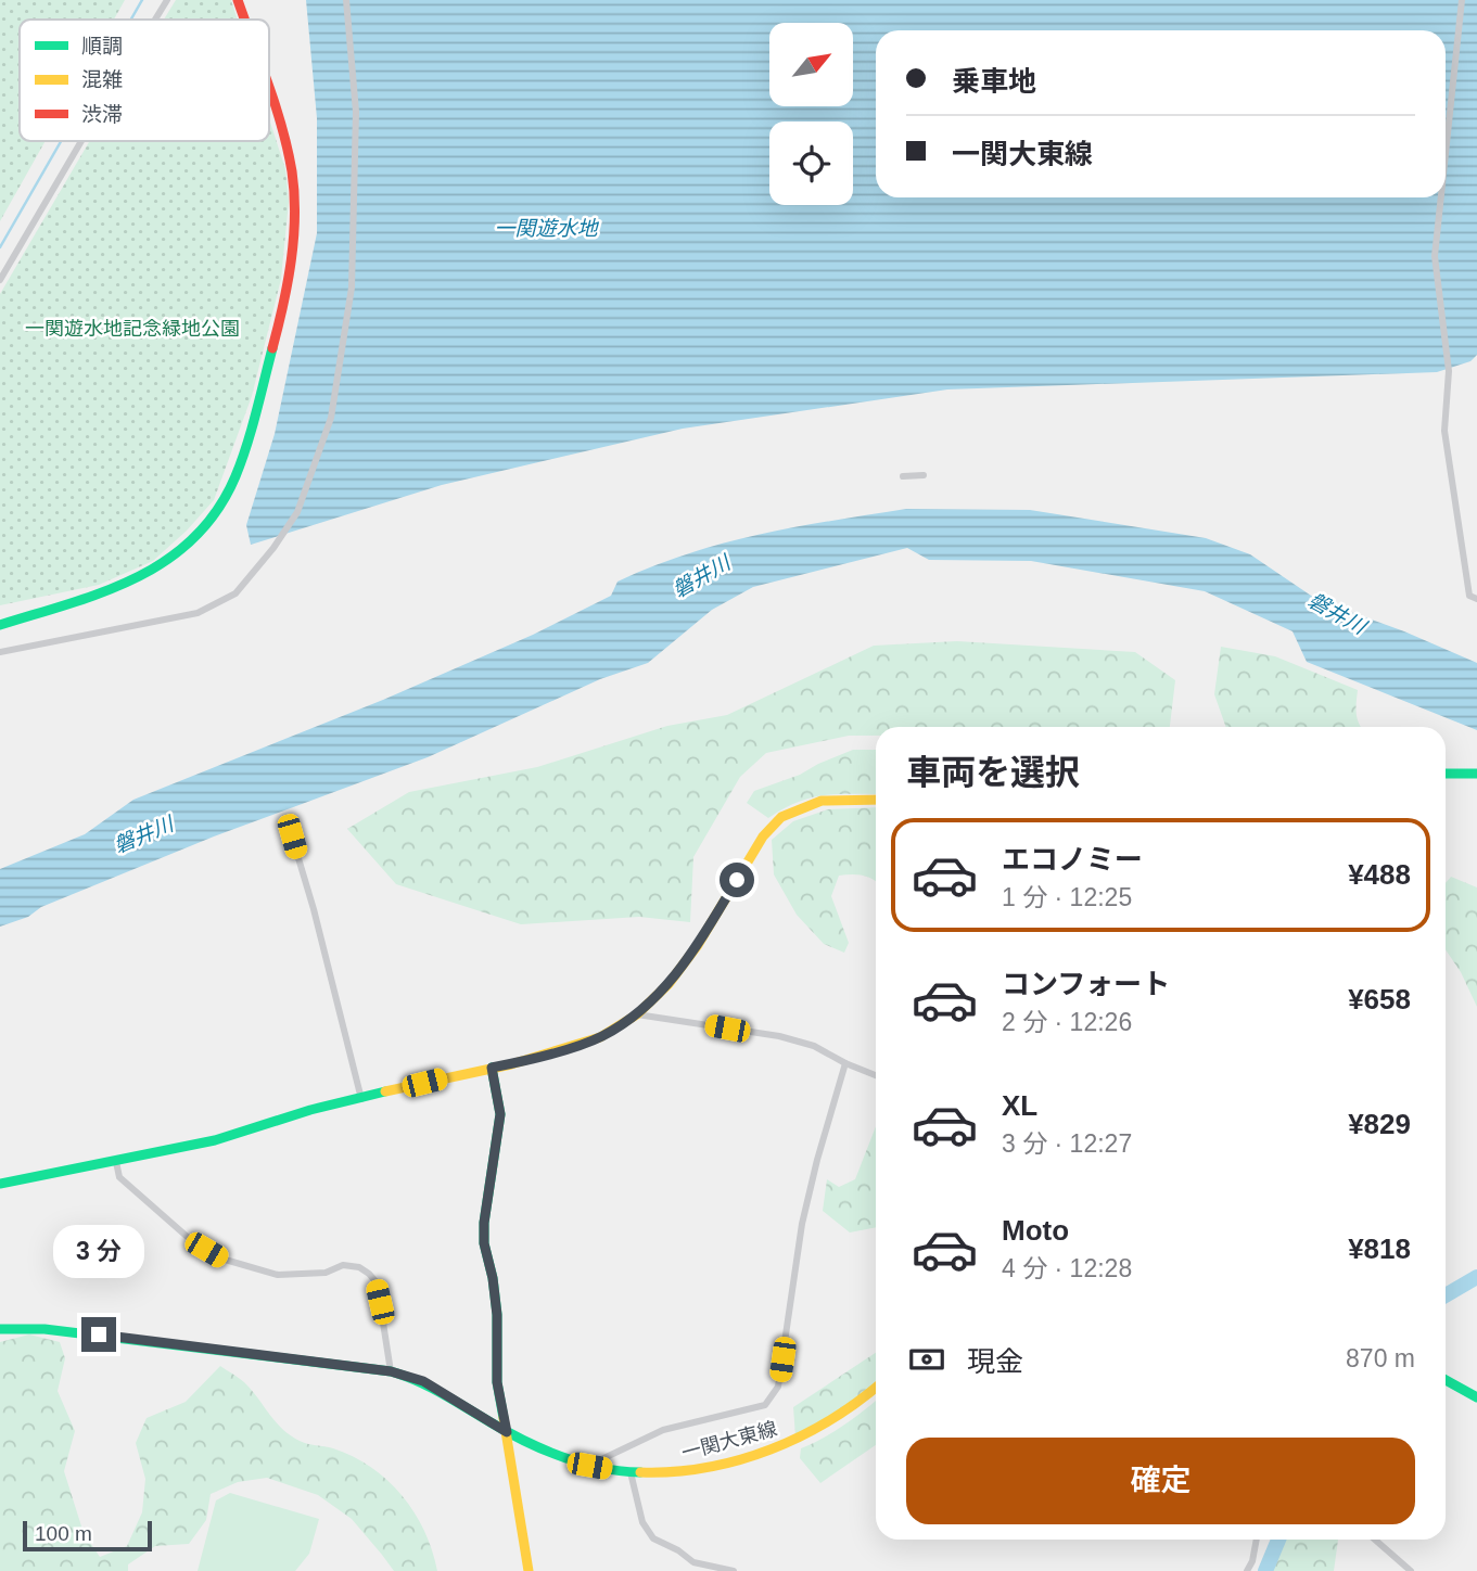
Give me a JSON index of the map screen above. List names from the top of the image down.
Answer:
{
  "streets": {
    "street": ["一関大東線"]
  },
  "water": ["一関遊水地", "磐井川"],
  "parks": ["一関遊水地記念緑地公園"],
  "legend": ["順調", "混雑", "渋滞"],
  "scale_bar": "100 m",
  "north": "top right",
  "page": {
    "banner": ["乗車地", "一関大東線"],
    "heading": "車両を選択",
    "list": [
      {
        "name": "エコノミー",
        "note": "1 分 · 12:25",
        "value": "¥488"
      },
      {
        "name": "コンフォート",
        "note": "2 分 · 12:26",
        "value": "¥658"
      },
      {
        "name": "XL",
        "note": "3 分 · 12:27",
        "value": "¥829"
      },
      {
        "name": "Moto",
        "note": "4 分 · 12:28",
        "value": "¥818"
      }
    ],
    "bubble": "3 分",
    "pay": ["現金", "870 m"],
    "buttons": "確定",
    "scale": "100 m"
  }
}
